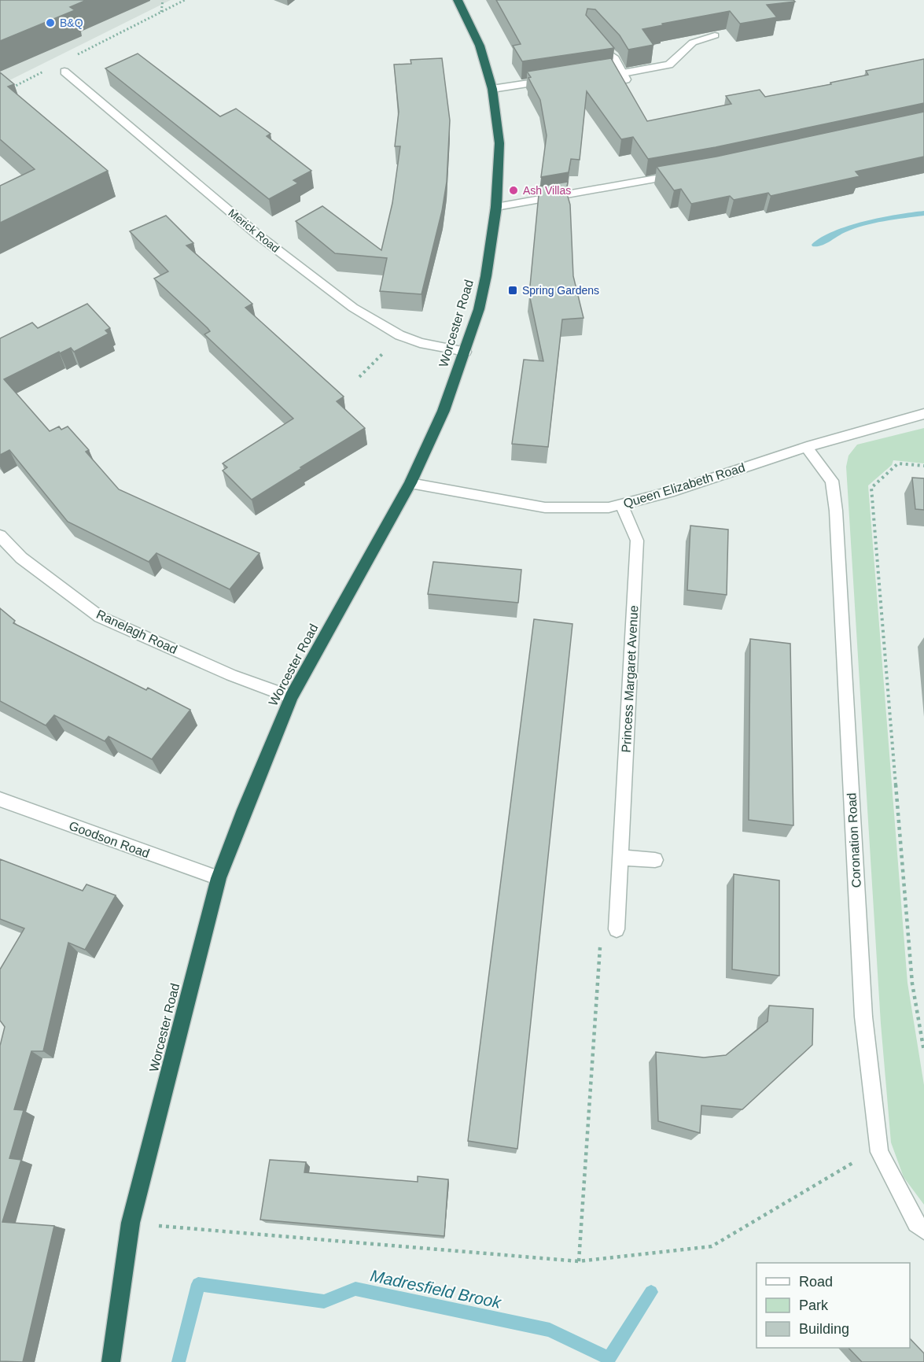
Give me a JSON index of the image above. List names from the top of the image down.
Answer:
{
  "streets": {
    "highway": ["Worcester Road"],
    "street": [
      "Merick Road",
      "Queen Elizabeth Road",
      "Ranelagh Road",
      "Princess Margaret Avenue",
      "Goodson Road",
      "Coronation Road"
    ]
  },
  "crossings": [
    ["Merick Road", "Worcester Road"],
    ["Worcester Road", "Queen Elizabeth Road"],
    ["Worcester Road", "Ranelagh Road"],
    ["Worcester Road", "Goodson Road"],
    ["Queen Elizabeth Road", "Princess Margaret Avenue"],
    ["Queen Elizabeth Road", "Coronation Road"]
  ],
  "water": ["Madresfield Brook"],
  "places": {
    "other": ["B&Q", "Ash Villas"],
    "transit": ["Spring Gardens"]
  },
  "legend": ["Road", "Park", "Building"]
}
